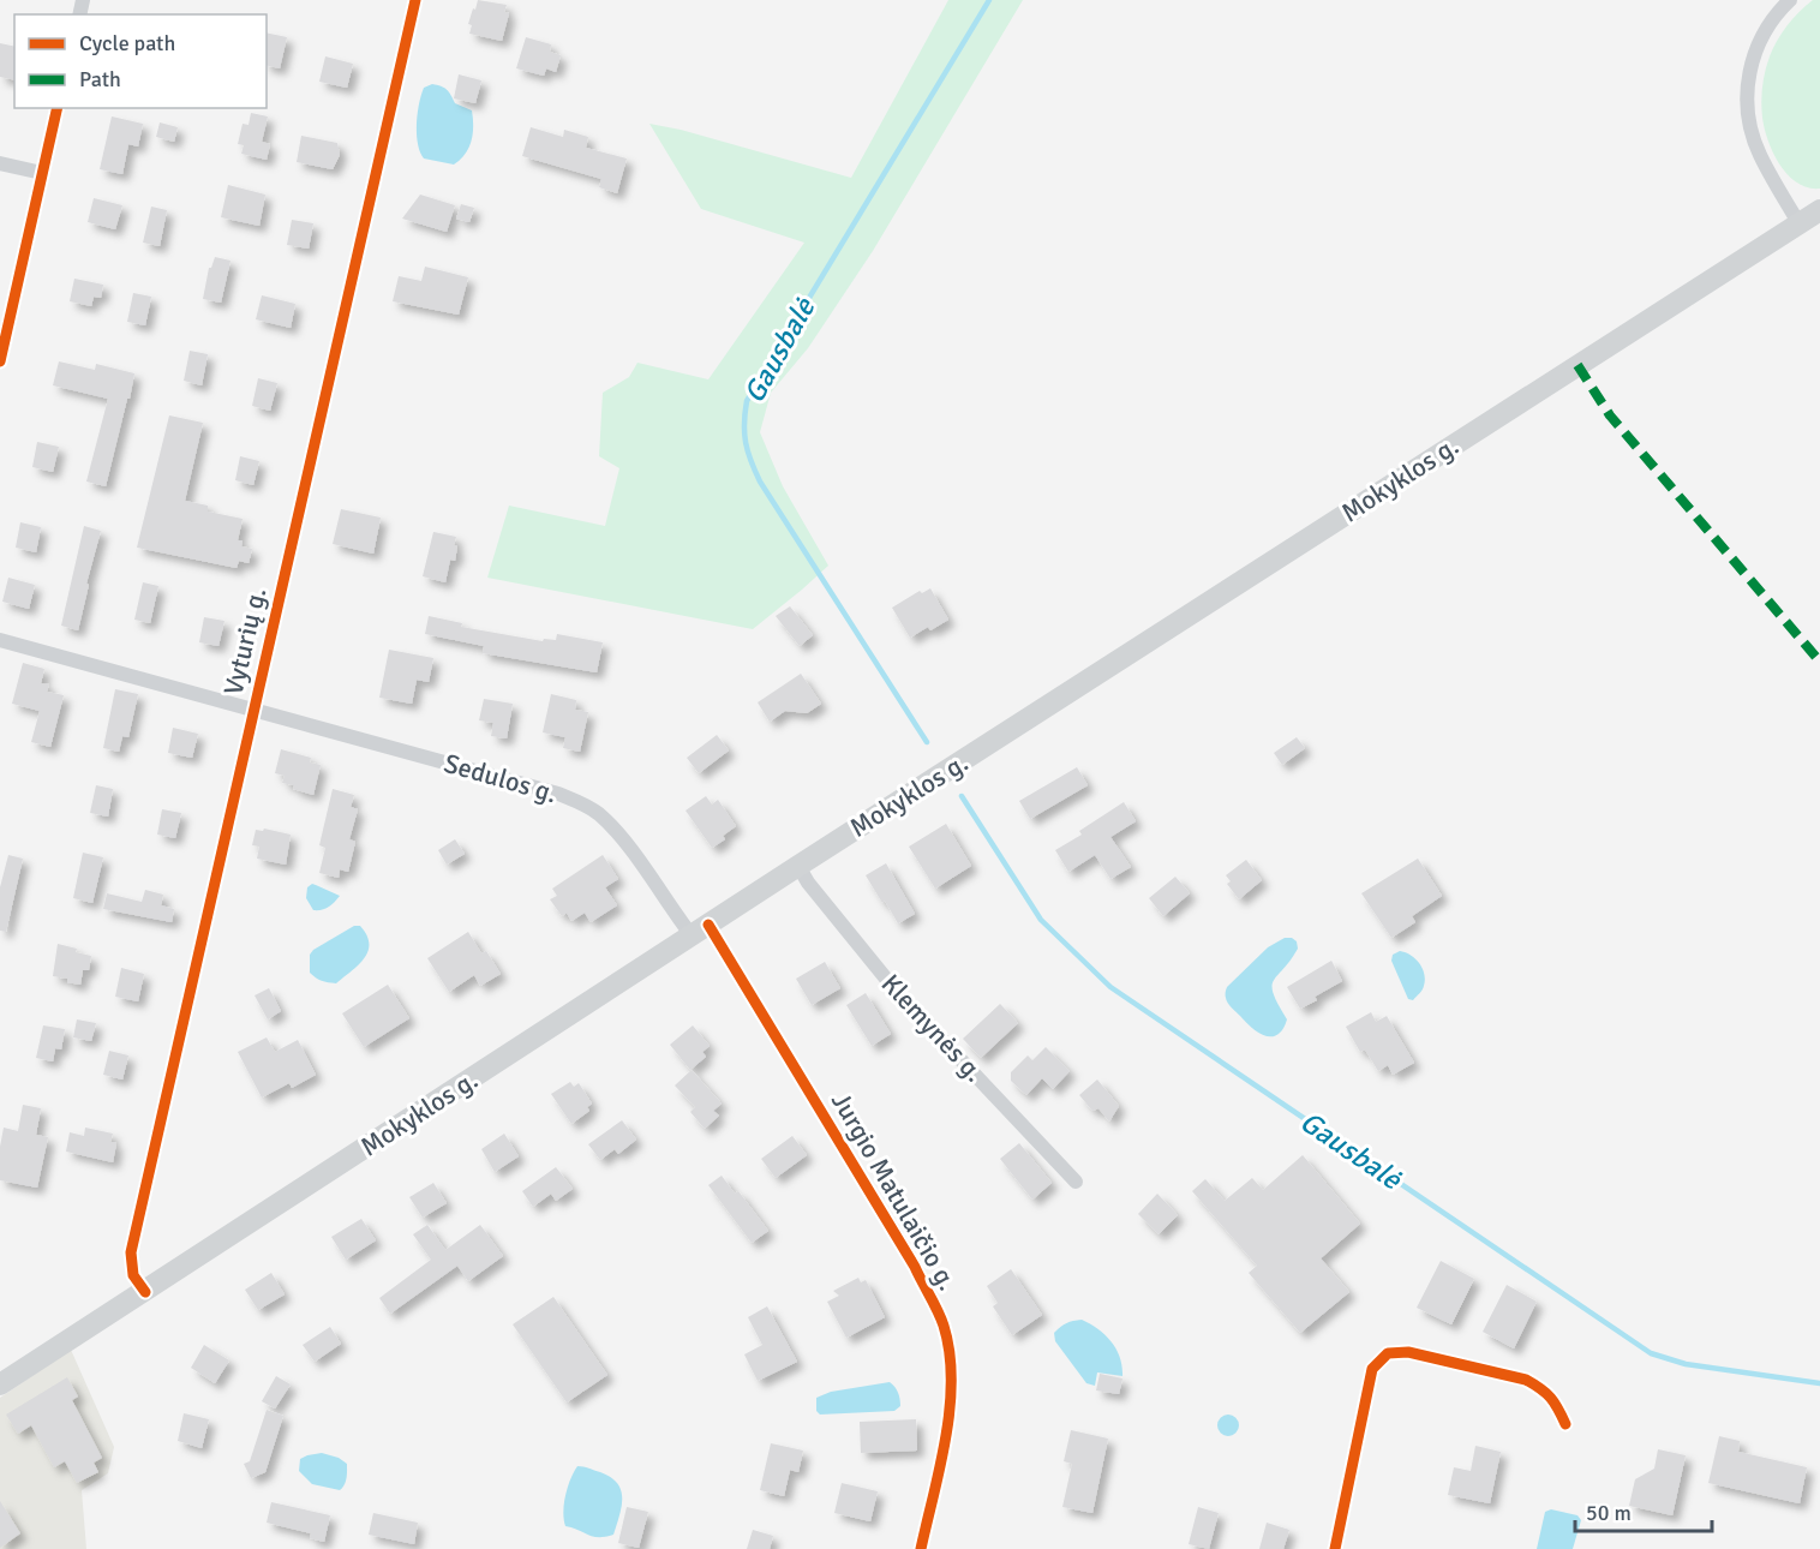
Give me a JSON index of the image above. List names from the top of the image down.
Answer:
{
  "streets": {
    "main road": ["Mokyklos g."],
    "street": [
      "Vyturių g.",
      "Sedulos g.",
      "Klemynės g.",
      "Jurgio Matulaičio g."
    ]
  },
  "crossings": [
    ["Mokyklos g.", "Vyturių g."],
    ["Mokyklos g.", "Sedulos g."],
    ["Mokyklos g.", "Klemynės g."],
    ["Mokyklos g.", "Jurgio Matulaičio g."],
    ["Vyturių g.", "Sedulos g."],
    ["Sedulos g.", "Jurgio Matulaičio g."]
  ],
  "water": ["Gausbalė"],
  "legend": ["Cycle path", "Path"],
  "scale_bar": "50 m"
}
